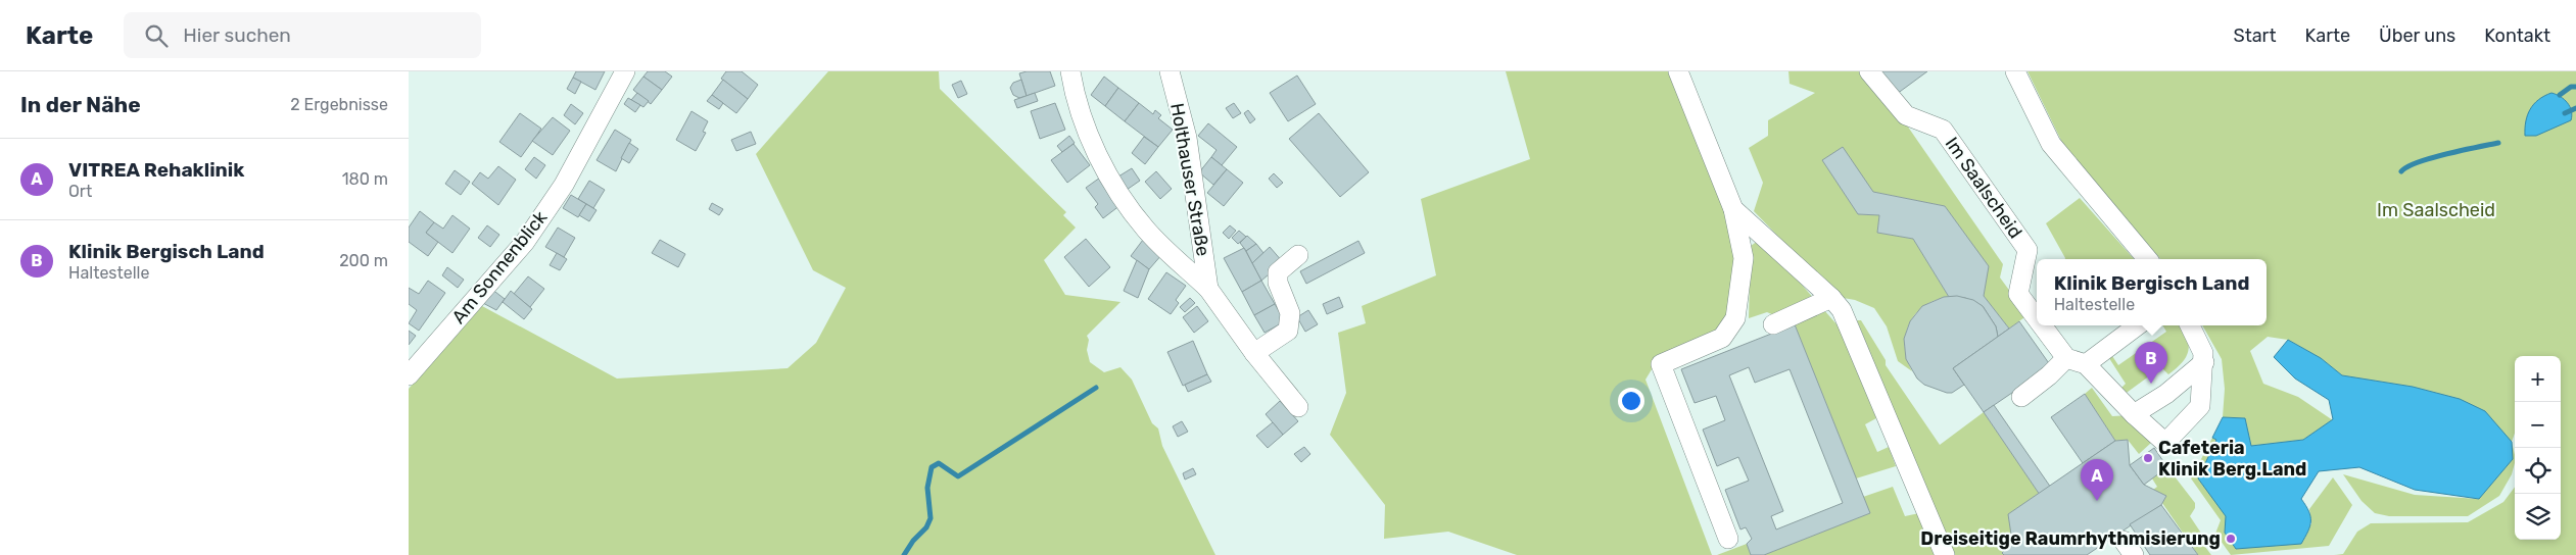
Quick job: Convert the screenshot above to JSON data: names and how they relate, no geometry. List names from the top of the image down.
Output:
{
  "streets": {
    "street": ["Holthauser Straße", "Im Saalscheid", "Am Sonnenblick"]
  },
  "parks": ["Im Saalscheid"],
  "places": ["Cafeteria Klinik Berg.Land", "Dreiseitige Raumrhythmisierung"],
  "page": {
    "header": "Karte",
    "search": "Hier suchen",
    "nav": [
      "Start",
      "Karte",
      "Über uns",
      "Kontakt"
    ],
    "heading": ["In der Nähe", "2 Ergebnisse"],
    "list": [
      {
        "mark": "A",
        "name": "VITREA Rehaklinik",
        "note": "Ort",
        "value": "180 m"
      },
      {
        "mark": "B",
        "name": "Klinik Bergisch Land",
        "note": "Haltestelle",
        "value": "200 m"
      }
    ],
    "popup": ["Klinik Bergisch Land", "Haltestelle"],
    "pins": ["B", "A"],
    "map_buttons": ["+", "−"]
  }
}
